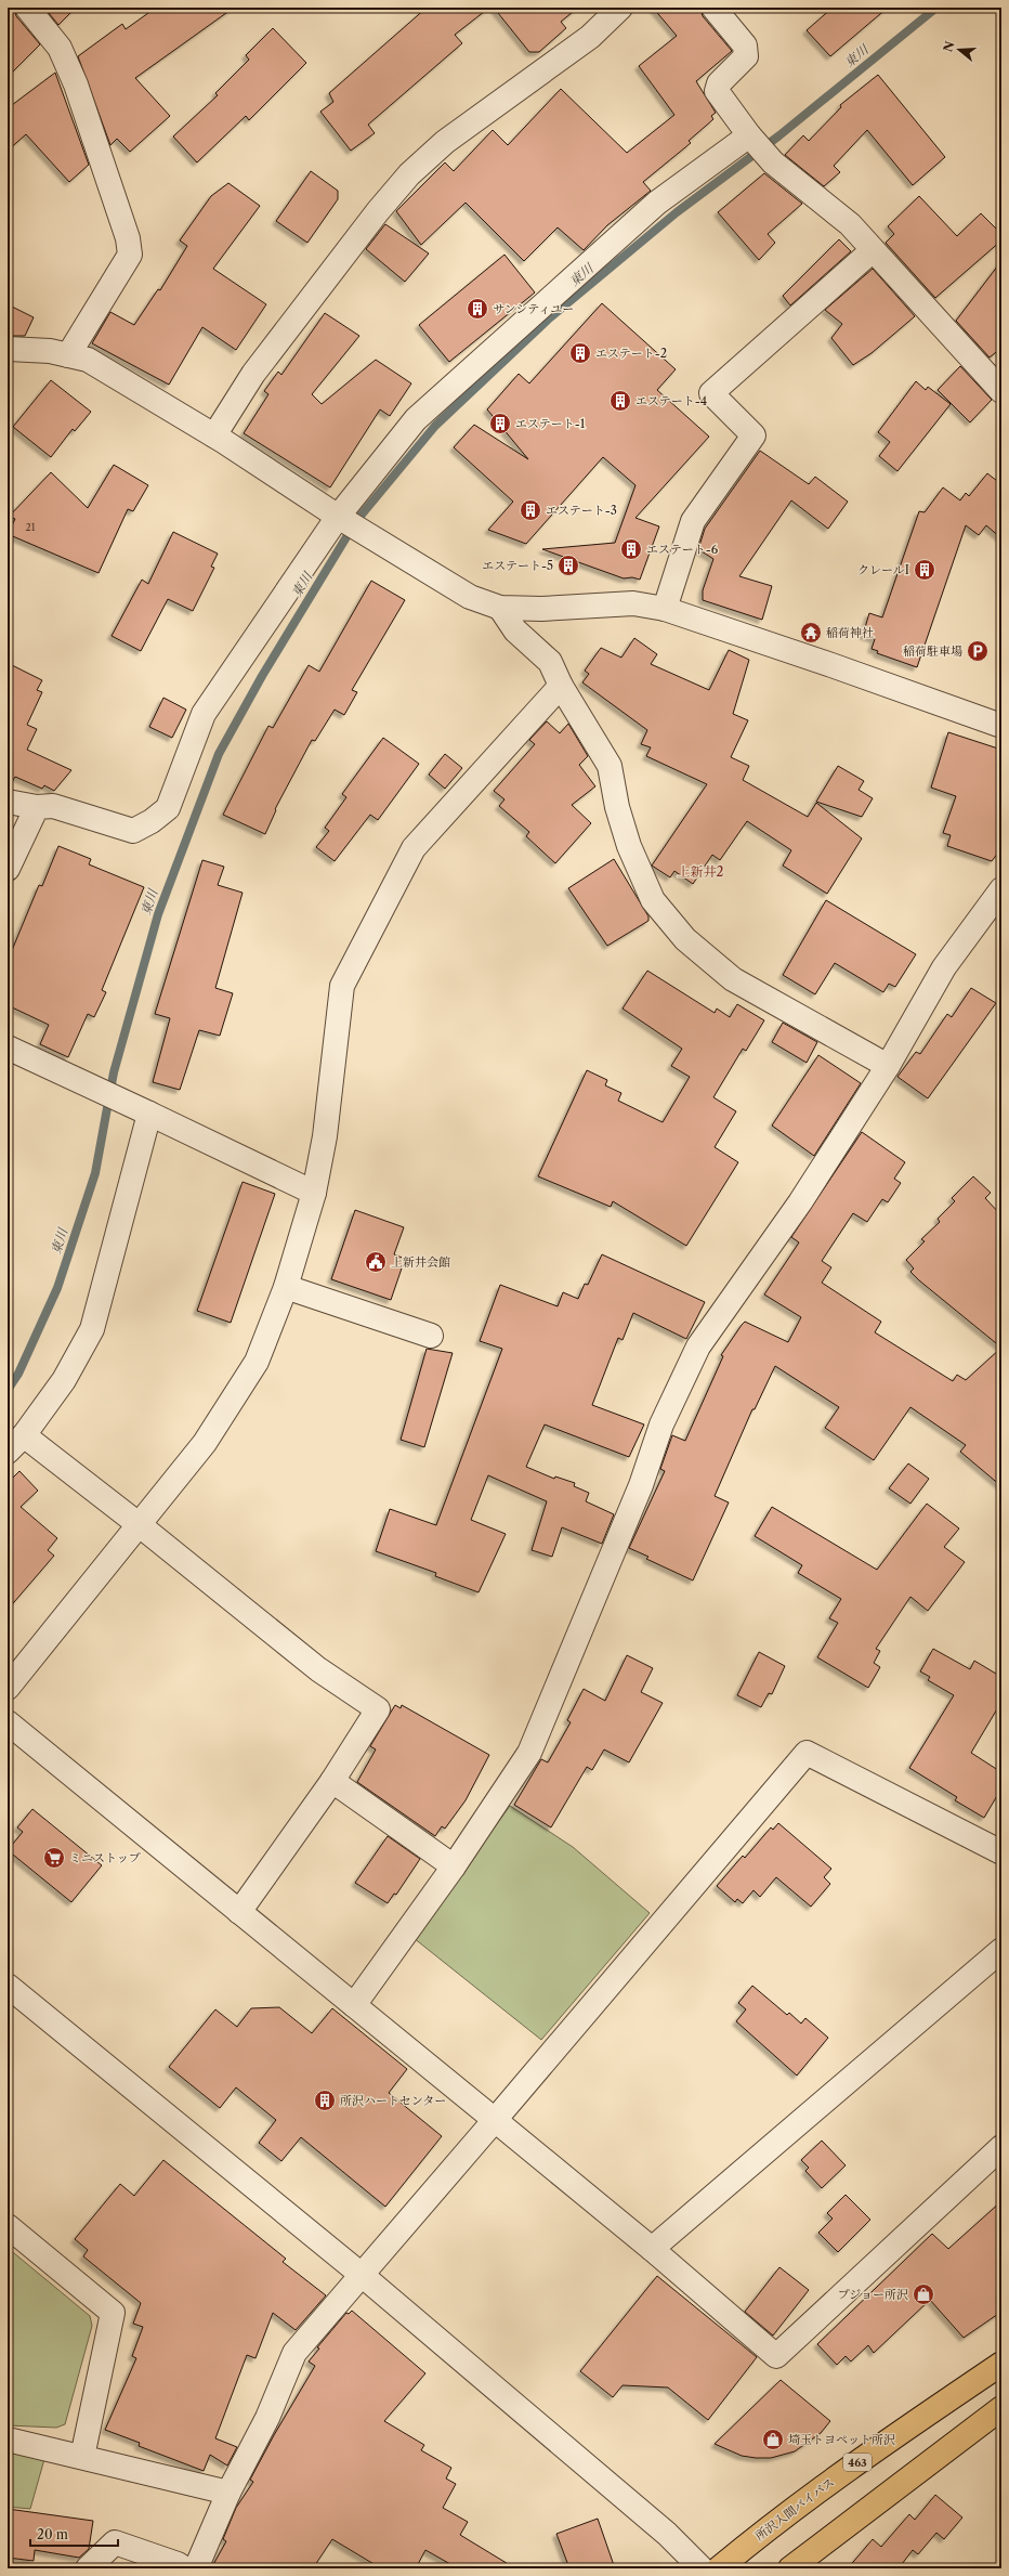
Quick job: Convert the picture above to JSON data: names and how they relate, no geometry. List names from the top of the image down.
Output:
{
  "streets": {
    "highway": ["463", "所沢入間バイパス"]
  },
  "districts": ["上新井2"],
  "water": ["東川"],
  "places": {
    "building": [
      "サンシティユー",
      "エステート-2",
      "エステート-4",
      "エステート-1",
      "エステート-3",
      "エステート-6",
      "エステート-5",
      "クレールI",
      "所沢ハートセンター"
    ],
    "temple": ["稲荷神社"],
    "parking": ["稲荷駐車場"],
    "public building": ["上新井会館"],
    "supermarket": ["ミニストップ"],
    "shop": ["プジョー所沢", "埼玉トヨペット所沢"]
  },
  "house_numbers": ["21"],
  "scale_bar": "20 m",
  "north": "left"
}
